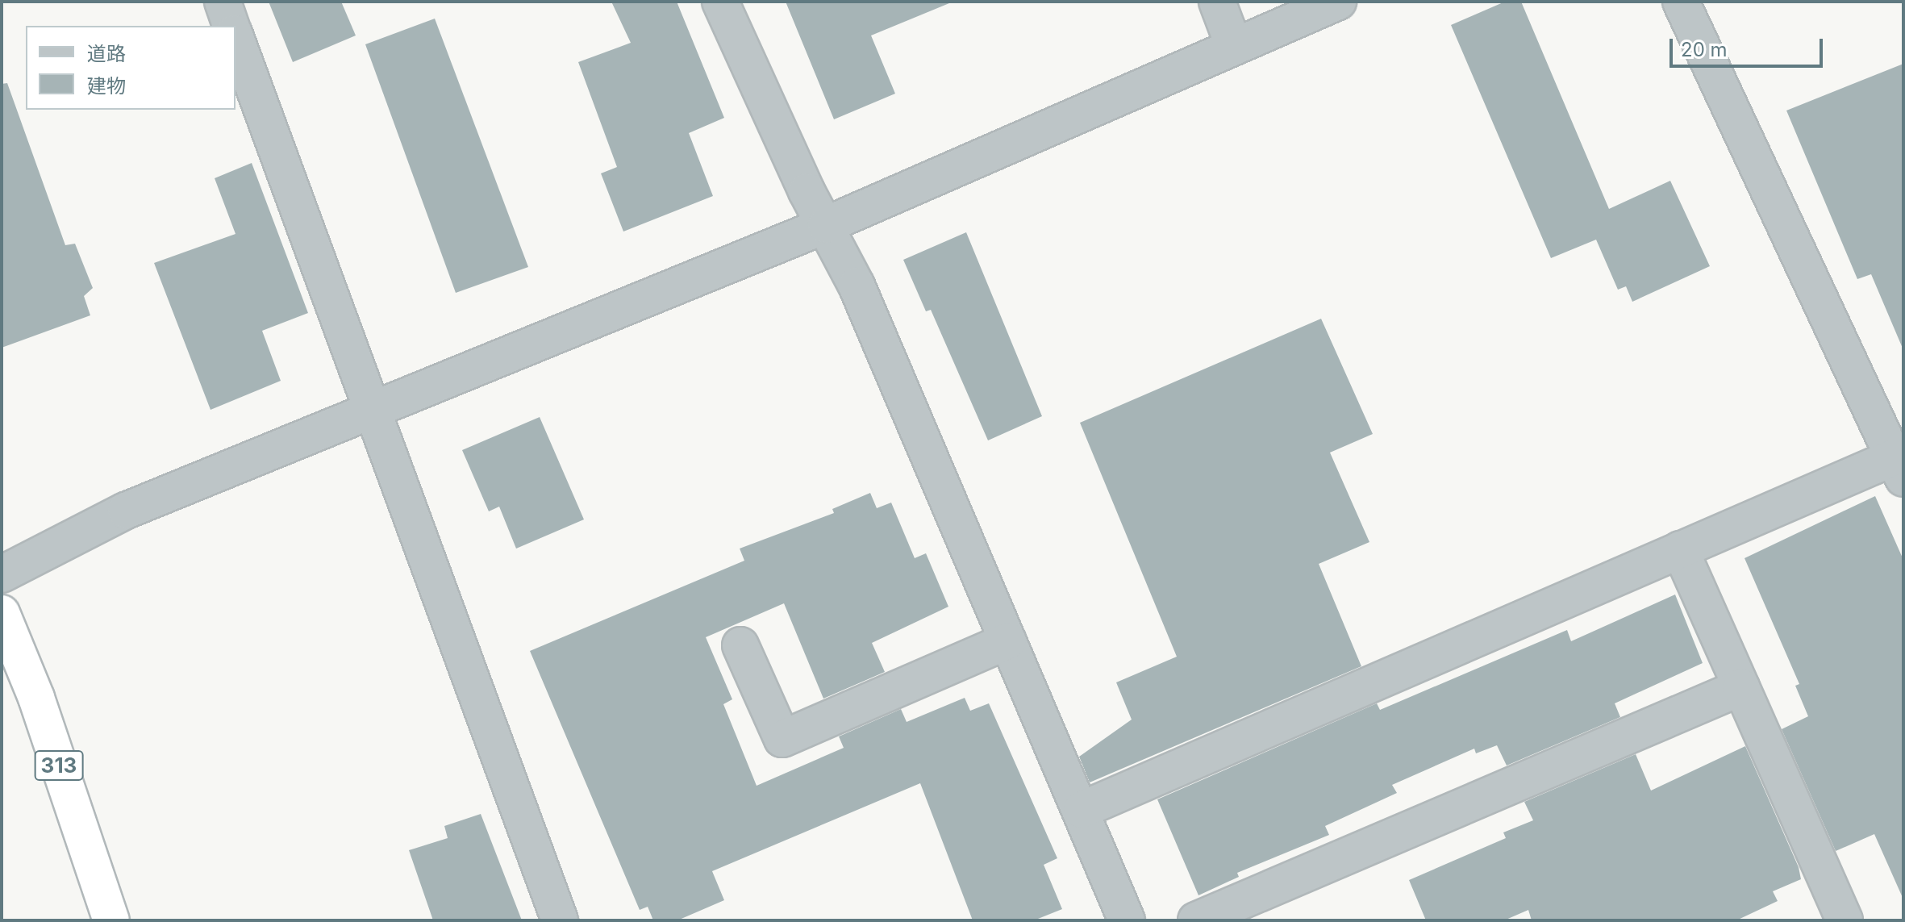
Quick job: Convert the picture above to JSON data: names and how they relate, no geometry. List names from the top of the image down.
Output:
{
  "streets": {
    "highway": ["313"]
  },
  "legend": ["道路", "建物"],
  "scale_bar": "20 m"
}
